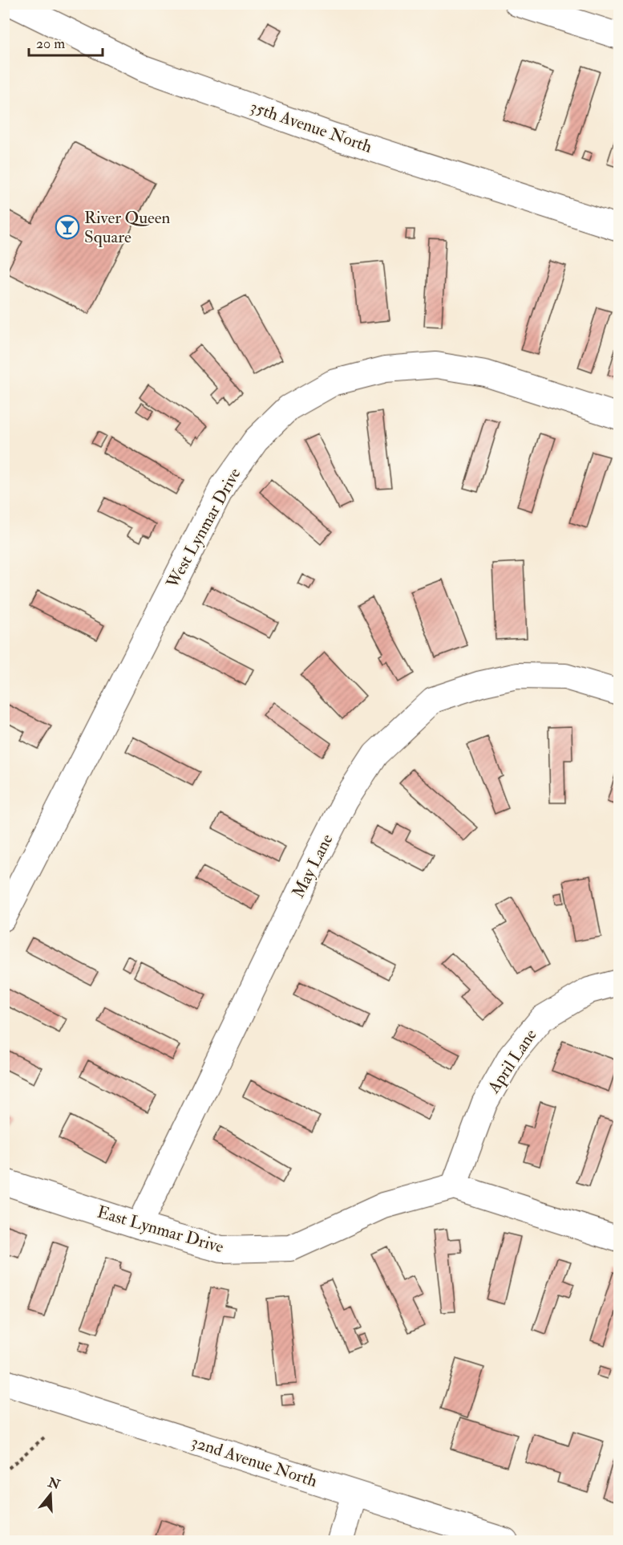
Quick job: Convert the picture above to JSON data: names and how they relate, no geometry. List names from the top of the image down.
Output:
{
  "streets": {
    "street": [
      "35th Avenue North",
      "West Lynmar Drive",
      "May Lane",
      "April Lane",
      "East Lynmar Drive",
      "32nd Avenue North"
    ]
  },
  "crossings": [
    ["May Lane", "East Lynmar Drive"],
    ["April Lane", "East Lynmar Drive"]
  ],
  "places": {
    "bar": ["River Queen Square"]
  },
  "scale_bar": "20 m",
  "north": "top"
}
